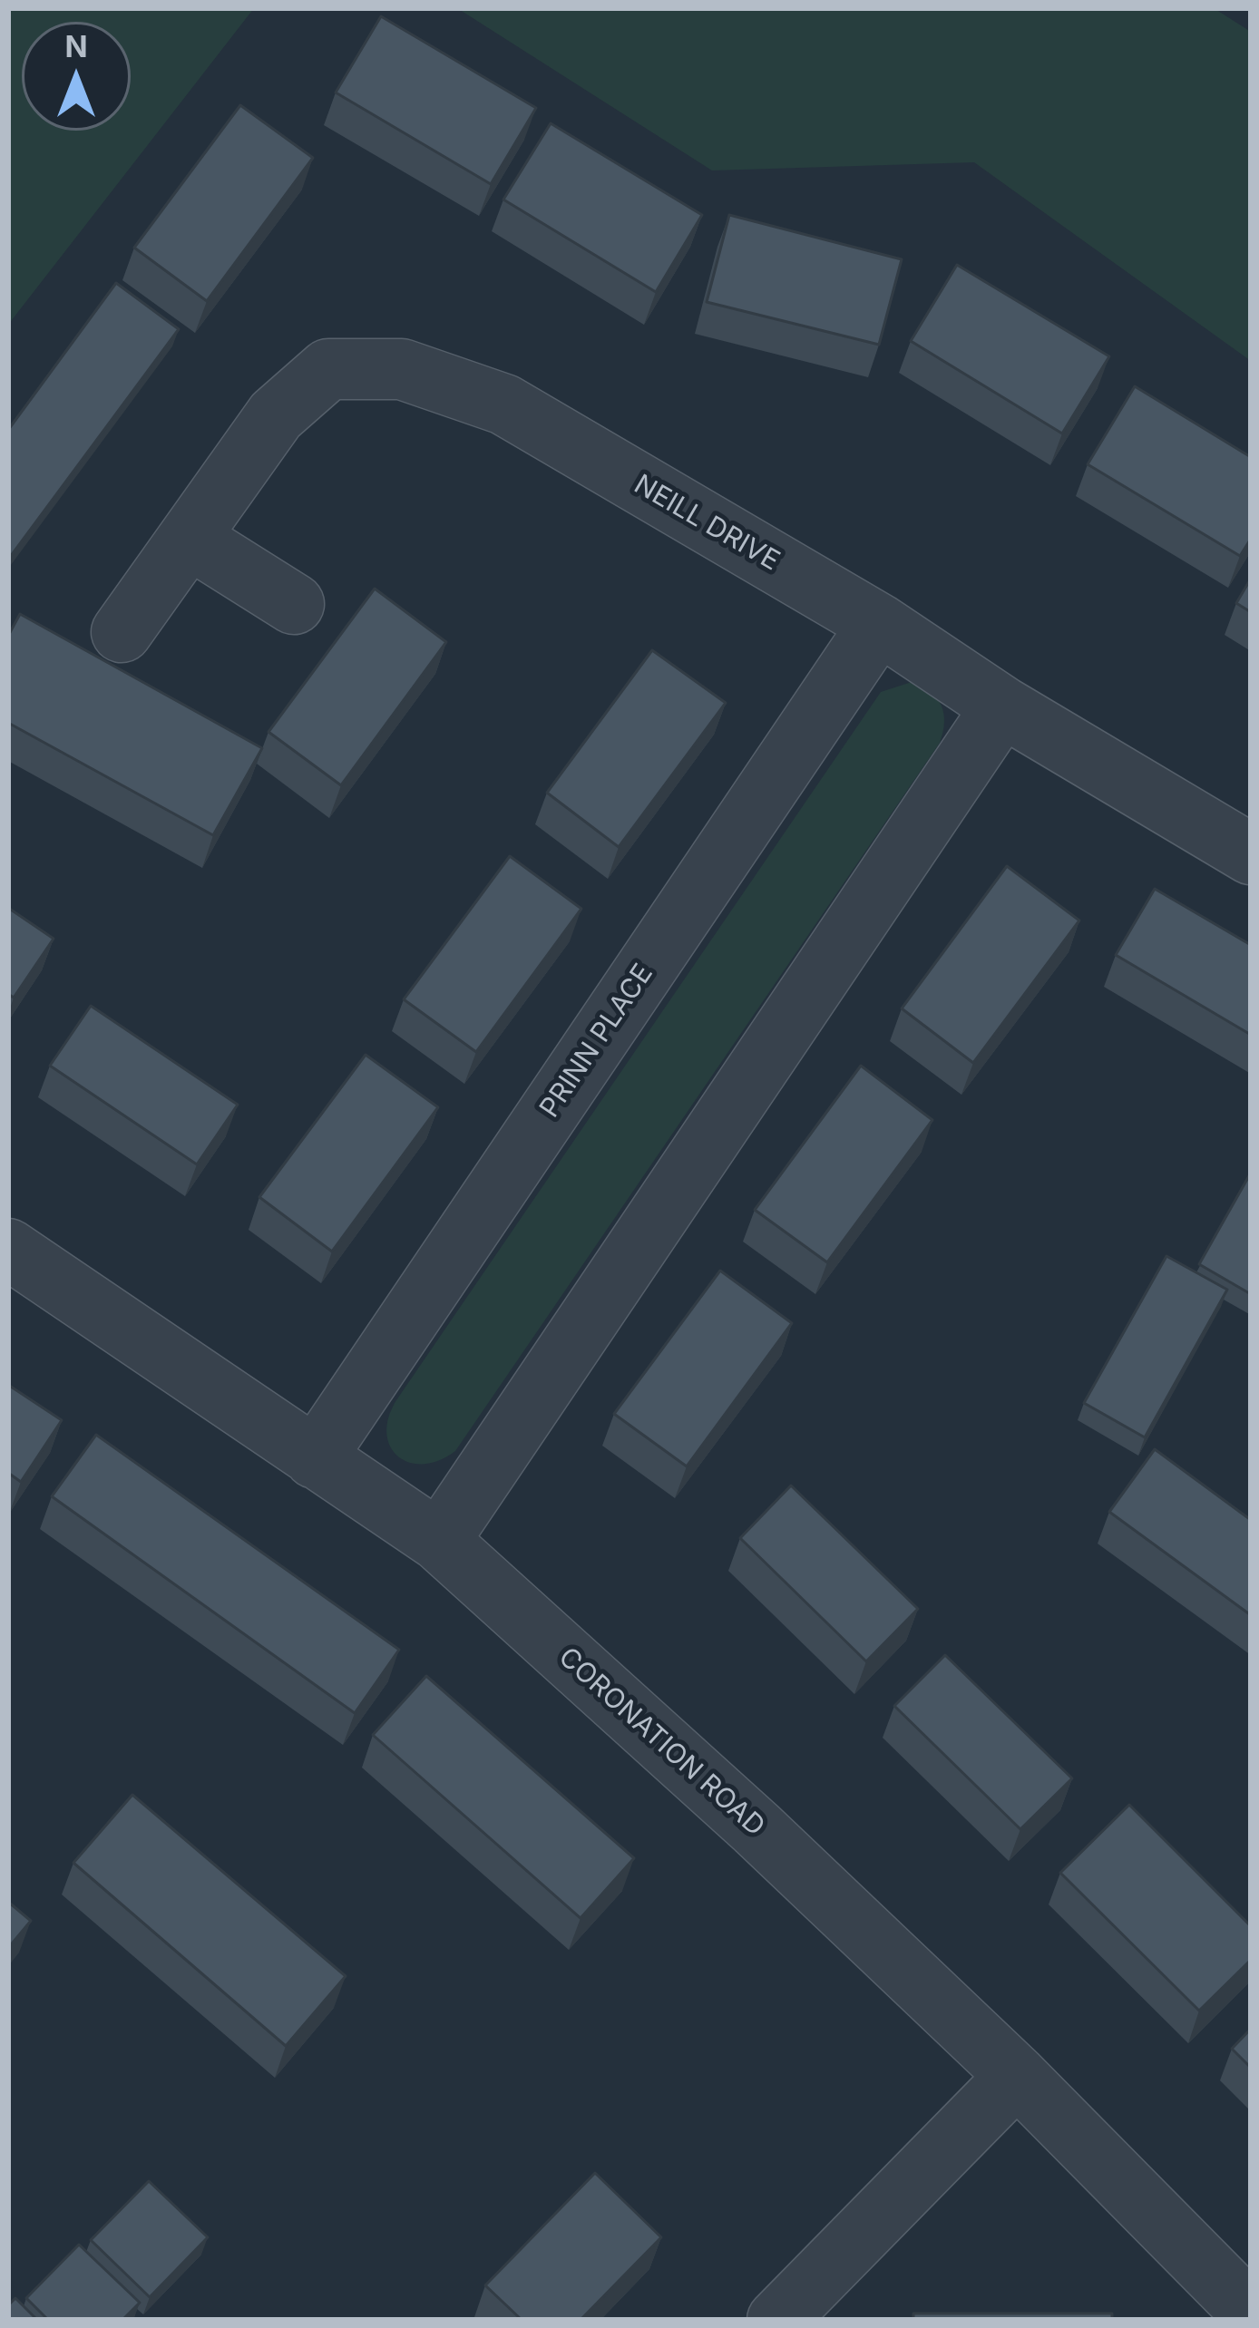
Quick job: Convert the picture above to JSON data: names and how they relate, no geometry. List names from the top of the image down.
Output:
{
  "streets": {
    "street": ["NEILL DRIVE", "PRINN PLACE", "CORONATION ROAD"]
  },
  "crossings": [
    ["NEILL DRIVE", "PRINN PLACE"],
    ["PRINN PLACE", "CORONATION ROAD"]
  ],
  "north": "top"
}
